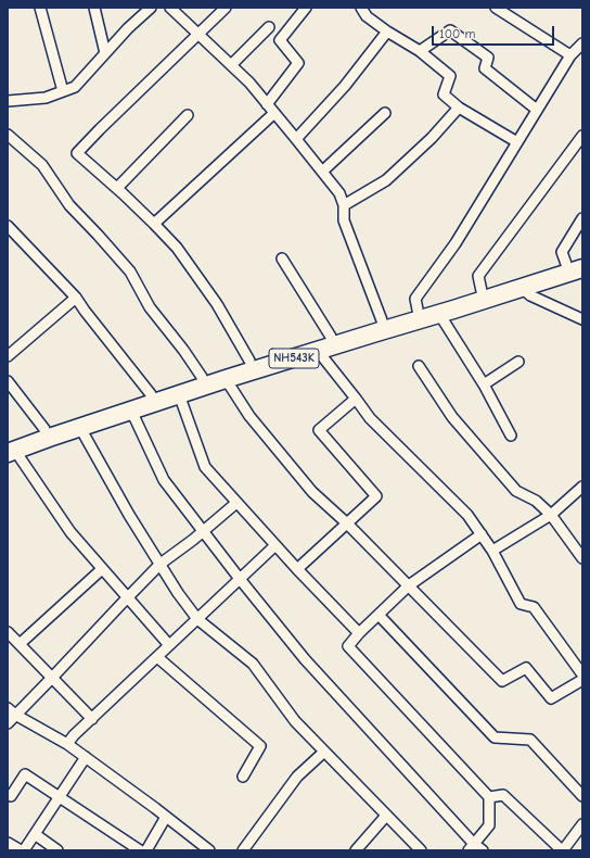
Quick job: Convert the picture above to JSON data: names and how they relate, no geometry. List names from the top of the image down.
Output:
{
  "streets": {
    "highway": ["NH543K"]
  },
  "scale_bar": "100 m"
}
